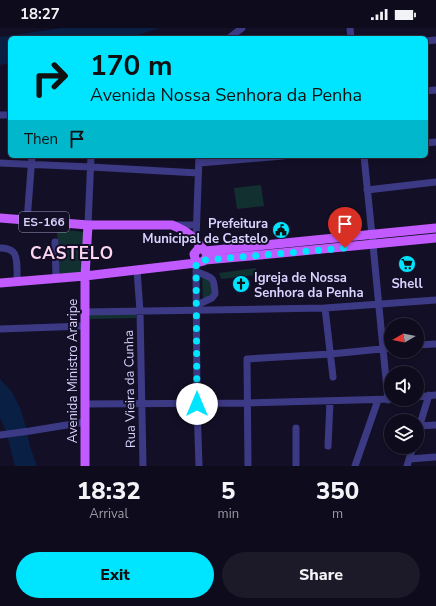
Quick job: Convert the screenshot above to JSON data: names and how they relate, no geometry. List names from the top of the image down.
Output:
{
  "streets": {
    "main road": ["ES-166", "Avenida Ministro Araripe"],
    "street": ["Rua Vieira da Cunha"]
  },
  "crossings": [
    ["ES-166", "Avenida Ministro Araripe"]
  ],
  "districts": ["CASTELO"],
  "places": {
    "public building": ["Prefeitura Municipal de Castelo"],
    "supermarket": ["Shell"],
    "church": ["Igreja de Nossa Senhora da Penha"]
  },
  "north": "left",
  "page": {
    "status": "18:27",
    "turn": ["170 m", "Avenida Nossa Senhora da Penha"],
    "then": "Then",
    "eta": [
      "18:32",
      "Arrival",
      "5",
      "min",
      "350",
      "m"
    ],
    "buttons": ["Exit", "Share"]
  }
}
